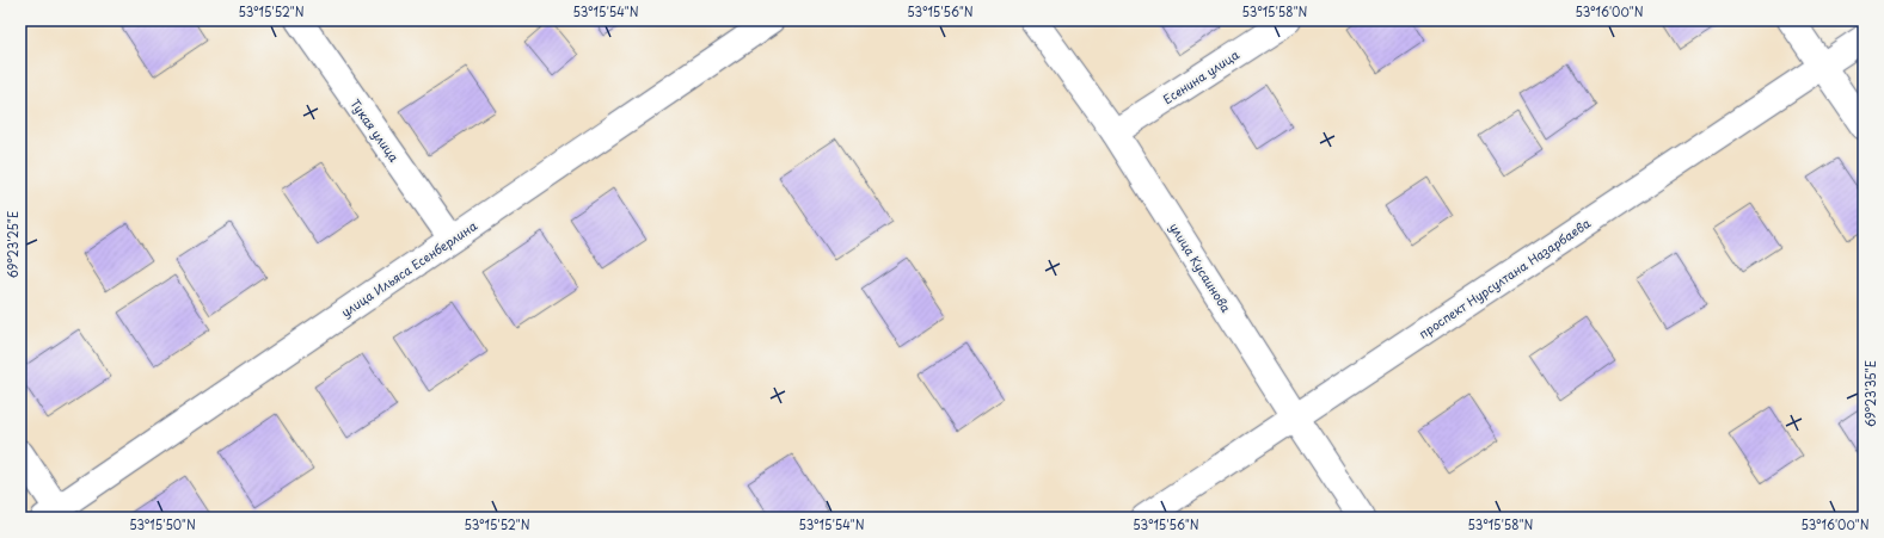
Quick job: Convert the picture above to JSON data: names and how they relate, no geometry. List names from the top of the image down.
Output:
{
  "streets": {
    "street": [
      "Есенина улица",
      "Тукая улица",
      "улица Кусаинова",
      "улица Ильяса Есенберлина",
      "проспект Нурсултана Назарбаева"
    ]
  },
  "crossings": [
    ["Есенина улица", "улица Кусаинова"],
    ["Тукая улица", "улица Ильяса Есенберлина"],
    ["улица Кусаинова", "проспект Нурсултана Назарбаева"]
  ],
  "coordinates": [
    "53°15'52\"N",
    "53°15'54\"N",
    "53°15'56\"N",
    "53°15'58\"N",
    "53°16'00\"N",
    "69°23'25\"E",
    "69°23'35\"E",
    "53°15'50\"N"
  ]
}
